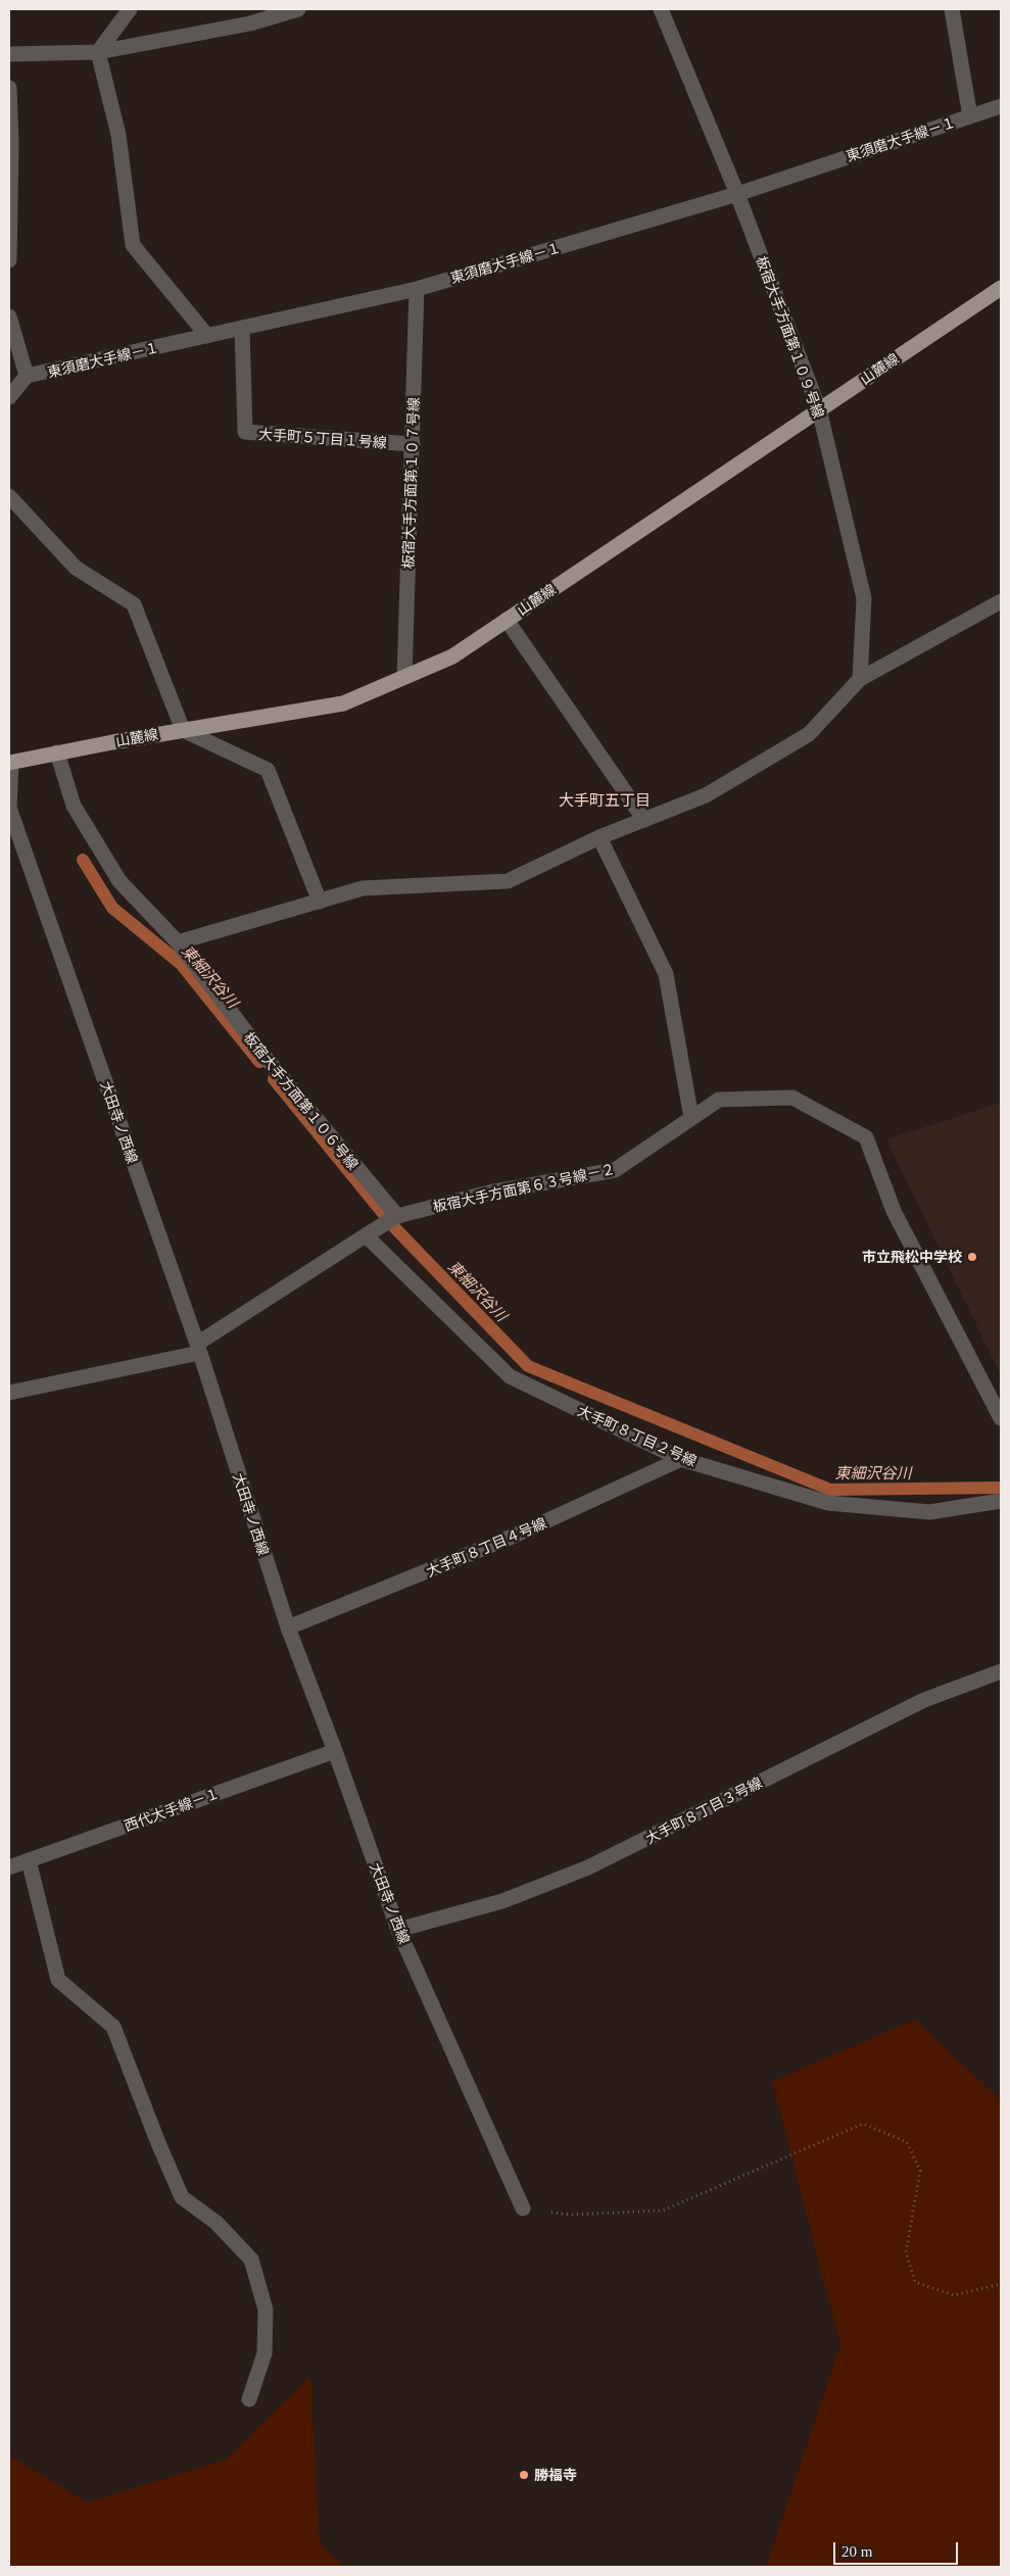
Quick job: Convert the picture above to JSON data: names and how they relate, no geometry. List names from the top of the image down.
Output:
{
  "streets": {
    "main road": ["山麓線"],
    "street": [
      "東須磨大手線－１",
      "板宿大手方面第１０９号線",
      "大手町５丁目１号線",
      "板宿大手方面第１０７号線",
      "板宿大手方面第１０６号線",
      "大田寺ノ西線",
      "板宿大手方面第６３号線－２",
      "大手町８丁目２号線",
      "大手町８丁目４号線",
      "西代大手線－１",
      "大手町８丁目３号線"
    ]
  },
  "crossings": [
    ["東須磨大手線－１", "板宿大手方面第１０９号線"],
    ["東須磨大手線－１", "大手町５丁目１号線"],
    ["東須磨大手線－１", "板宿大手方面第１０７号線"],
    ["板宿大手方面第１０９号線", "山麓線"],
    ["山麓線", "板宿大手方面第１０７号線"],
    ["山麓線", "板宿大手方面第１０６号線"],
    ["大手町５丁目１号線", "板宿大手方面第１０７号線"],
    ["板宿大手方面第１０６号線", "板宿大手方面第６３号線－２"],
    ["大田寺ノ西線", "大手町８丁目４号線"],
    ["大田寺ノ西線", "西代大手線－１"],
    ["大田寺ノ西線", "大手町８丁目３号線"],
    ["板宿大手方面第６３号線－２", "大手町８丁目２号線"],
    ["大手町８丁目２号線", "大手町８丁目４号線"]
  ],
  "districts": ["大手町五丁目"],
  "water": ["東細沢谷川"],
  "places": ["市立飛松中学校", "勝福寺"],
  "scale_bar": "20 m"
}
